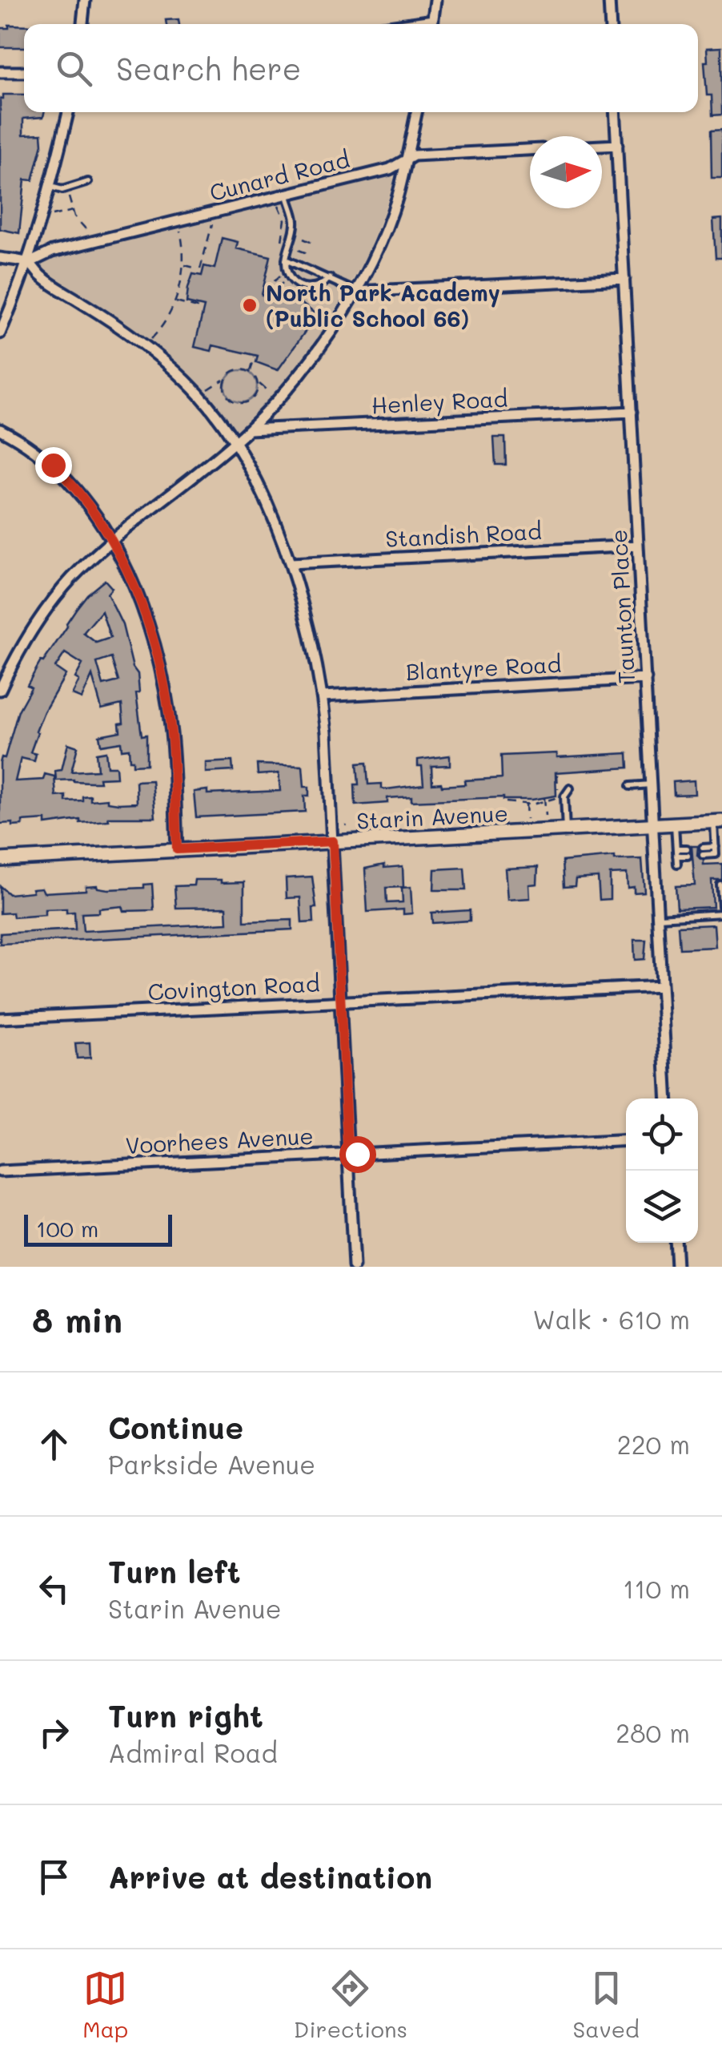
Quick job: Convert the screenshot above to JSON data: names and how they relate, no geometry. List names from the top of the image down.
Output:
{
  "streets": {
    "street": [
      "Cunard Road",
      "Henley Road",
      "Standish Road",
      "Taunton Place",
      "Blantyre Road",
      "Starin Avenue",
      "Covington Road",
      "Voorhees Avenue"
    ]
  },
  "crossings": [
    ["Henley Road", "Taunton Place"],
    ["Standish Road", "Taunton Place"],
    ["Taunton Place", "Blantyre Road"],
    ["Taunton Place", "Starin Avenue"],
    ["Taunton Place", "Covington Road"]
  ],
  "places": ["North Park Academy (Public School 66)"],
  "scale_bar": "100 m",
  "north": "right",
  "page": {
    "search": "Search here",
    "scale": "100 m",
    "heading": ["8 min", "Walk · 610 m"],
    "list": [
      ["Continue", "Parkside Avenue", "220 m"],
      ["Turn left", "Starin Avenue", "110 m"],
      ["Turn right", "Admiral Road", "280 m"],
      "Arrive at destination"
    ],
    "nav": ["Map", "Directions", "Saved"]
  }
}
